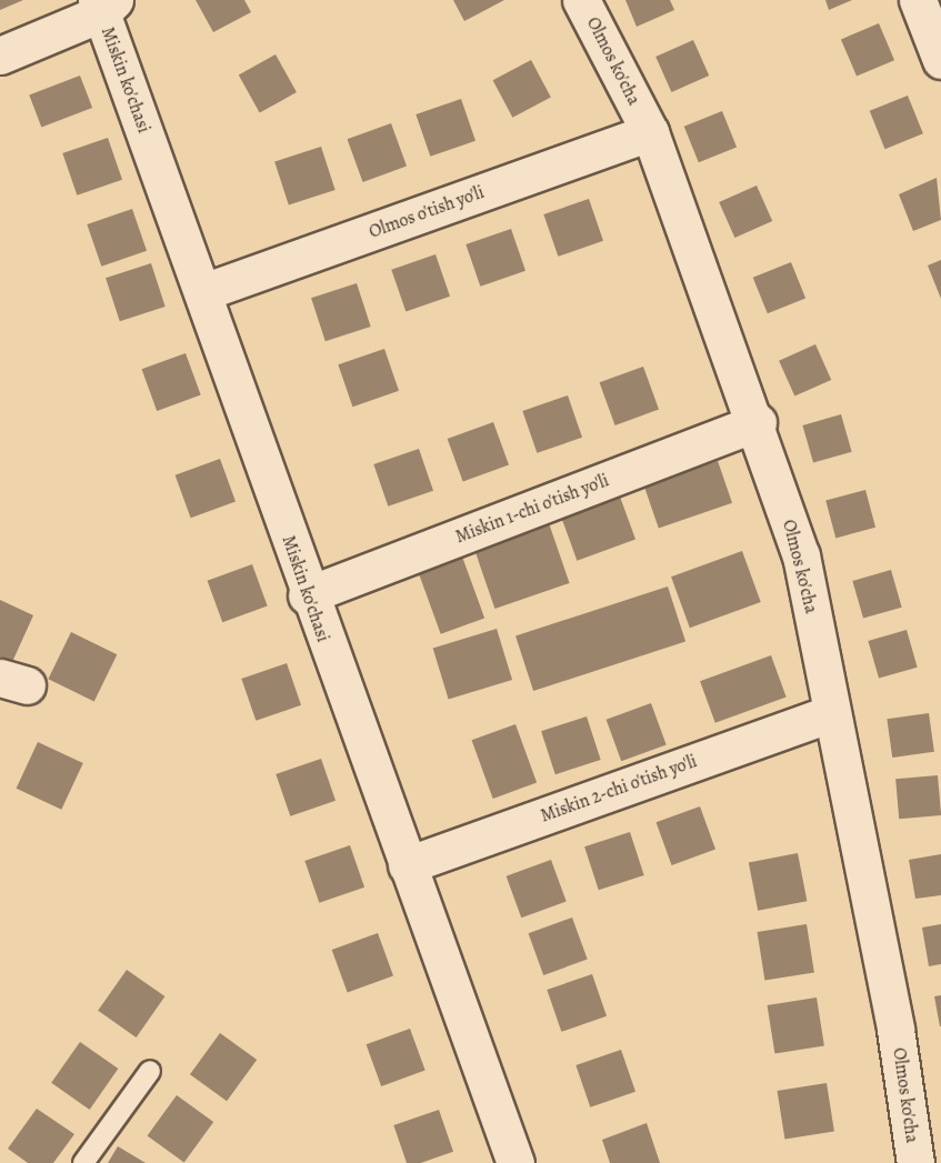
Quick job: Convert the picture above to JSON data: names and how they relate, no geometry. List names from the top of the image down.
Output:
{
  "streets": {
    "street": [
      "Olmos ko'cha",
      "Miskin ko'chasi",
      "Olmos o'tish yo'li",
      "Miskin 1-chi o'tish yo'li",
      "Miskin 2-chi o'tish yo'li"
    ]
  },
  "crossings": [
    ["Olmos ko'cha", "Olmos o'tish yo'li"],
    ["Olmos ko'cha", "Miskin 1-chi o'tish yo'li"],
    ["Olmos ko'cha", "Miskin 2-chi o'tish yo'li"],
    ["Miskin ko'chasi", "Olmos o'tish yo'li"],
    ["Miskin ko'chasi", "Miskin 1-chi o'tish yo'li"],
    ["Miskin ko'chasi", "Miskin 2-chi o'tish yo'li"]
  ]
}
